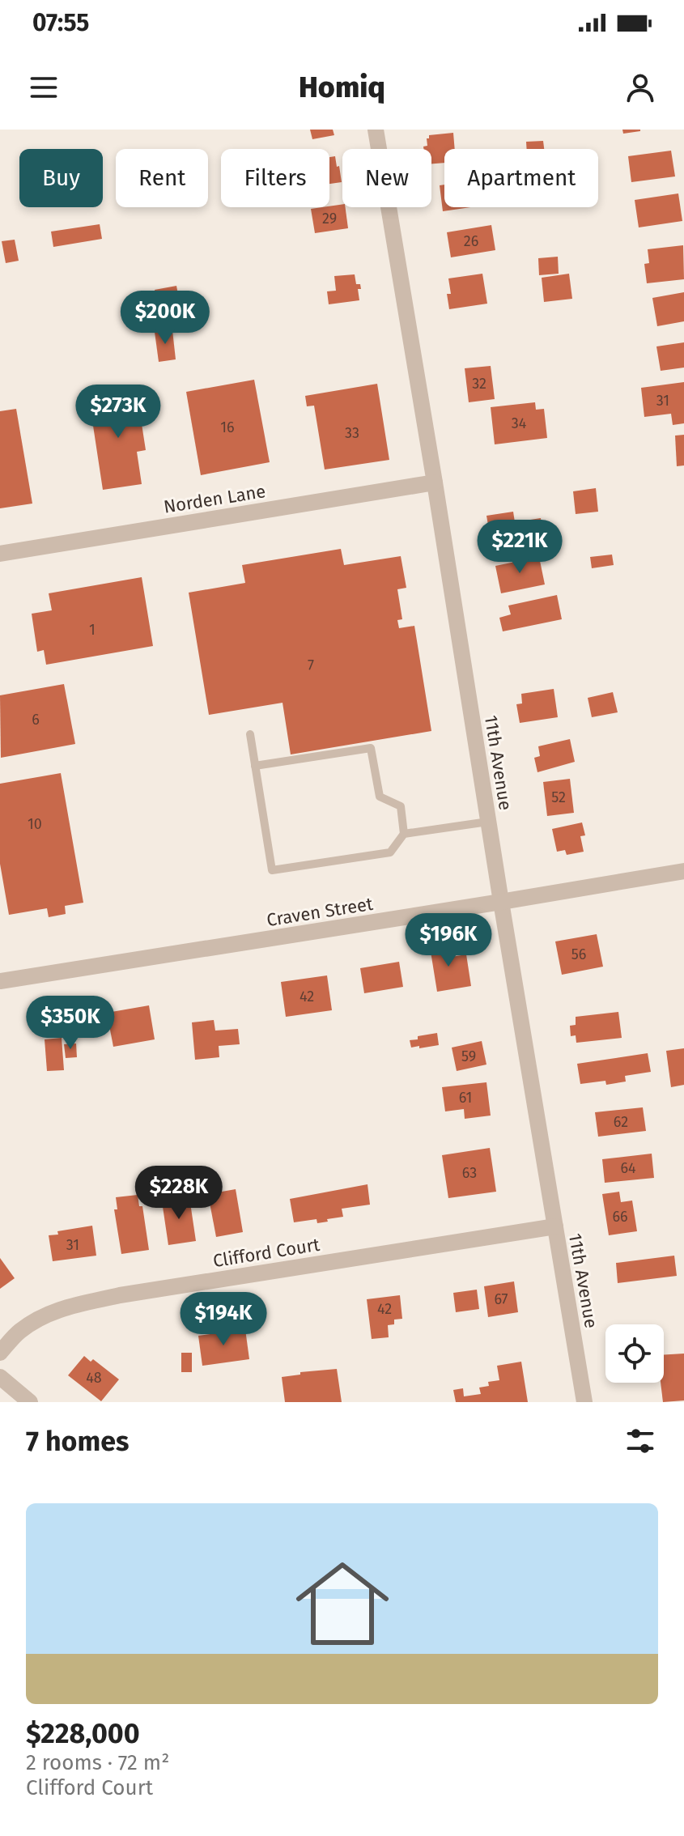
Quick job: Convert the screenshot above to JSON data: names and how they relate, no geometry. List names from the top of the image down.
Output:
{
  "streets": {
    "street": [
      "Norden Lane",
      "11th Avenue",
      "Craven Street",
      "Clifford Court"
    ]
  },
  "crossings": [
    ["Norden Lane", "11th Avenue"],
    ["11th Avenue", "Craven Street"],
    ["11th Avenue", "Clifford Court"]
  ],
  "house_numbers": [
    "29",
    "26",
    "32",
    "31",
    "34",
    "16",
    "33",
    "1",
    "7",
    "6",
    "52",
    "10",
    "56",
    "42",
    "59",
    "61",
    "62",
    "64",
    "63",
    "66",
    "31",
    "67",
    "42",
    "48"
  ],
  "page": {
    "status": "07:55",
    "header": "Homiq",
    "chip": [
      "Buy",
      "Rent",
      "Filters",
      "New",
      "Apartment"
    ],
    "price": [
      "$200K",
      "$273K",
      "$221K",
      "$196K",
      "$350K",
      "$228K",
      "$194K"
    ],
    "heading": "7 homes",
    "list": [
      {
        "name": "$228,000",
        "note": "2 rooms · 72 m² · Clifford Court"
      }
    ]
  }
}
